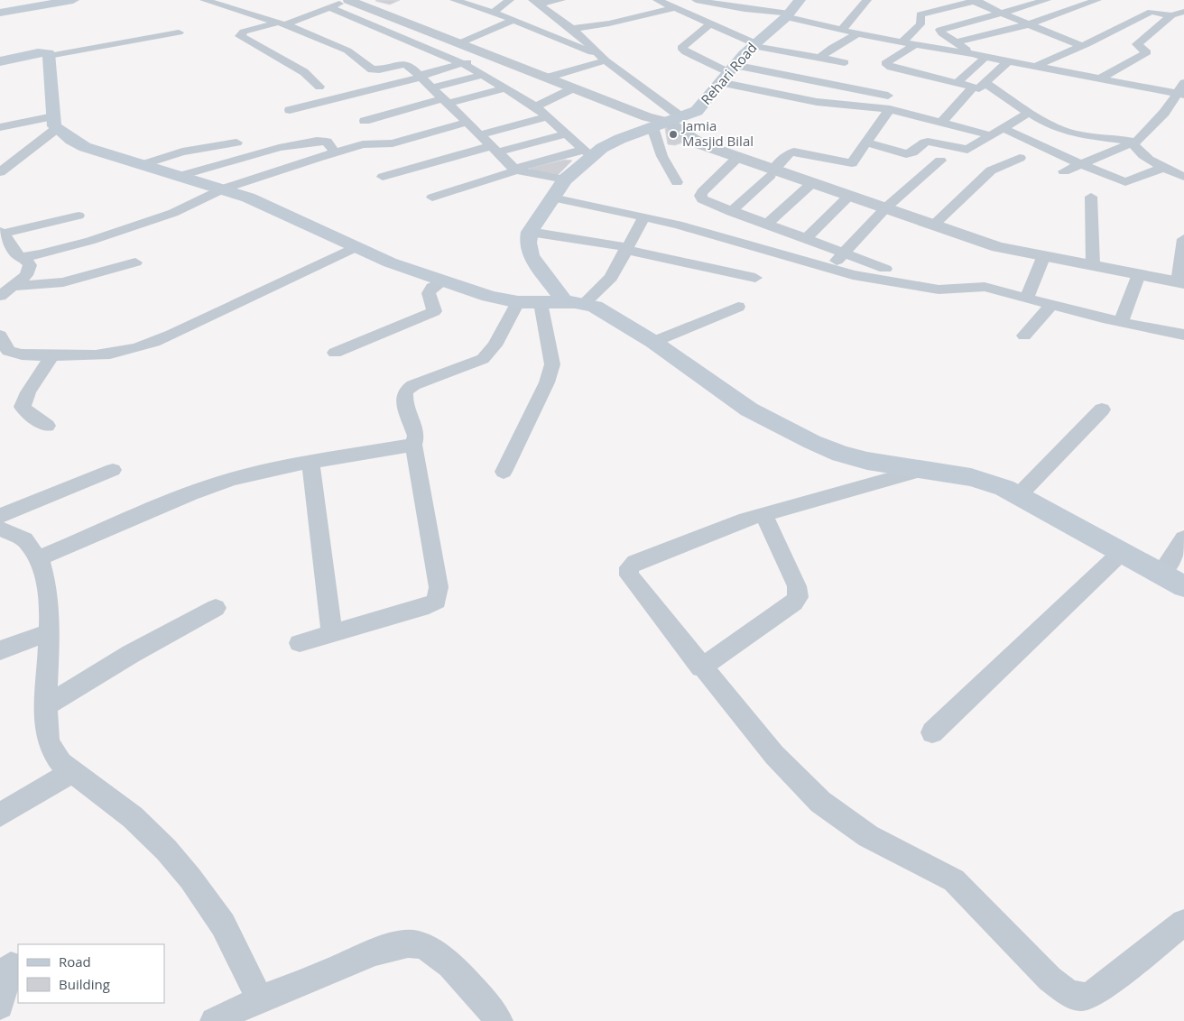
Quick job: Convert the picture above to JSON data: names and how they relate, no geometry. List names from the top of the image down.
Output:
{
  "streets": {
    "main road": ["Rehari Road"]
  },
  "places": ["Jamia Masjid Bilal"],
  "legend": ["Road", "Building"]
}
